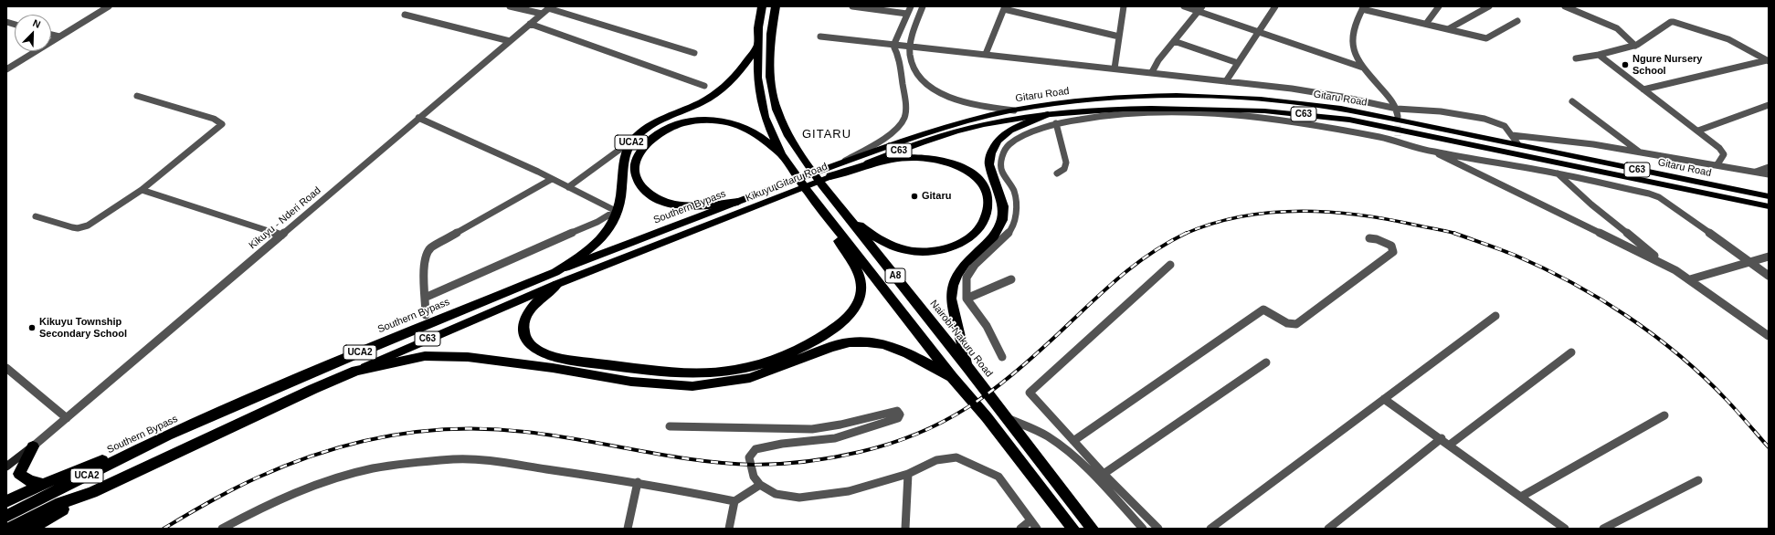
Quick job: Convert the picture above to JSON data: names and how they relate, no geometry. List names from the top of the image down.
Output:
{
  "streets": {
    "highway": [
      "C63",
      "UCA2",
      "Southern Bypass",
      "A8",
      "Nairobi-Nakuru Road"
    ],
    "main road": ["Gitaru Road", "Kikuyu Gitaru Road"],
    "street": ["Kikuyu - Nderi Road"]
  },
  "crossings": [
    ["Gitaru Road", "C63"],
    ["Gitaru Road", "Kikuyu Gitaru Road"],
    ["Gitaru Road", "Southern Bypass"],
    ["C63", "Kikuyu Gitaru Road"],
    ["C63", "Nairobi-Nakuru Road"],
    ["UCA2", "Kikuyu Gitaru Road"],
    ["UCA2", "Southern Bypass"],
    ["UCA2", "A8"]
  ],
  "districts": ["GITARU"],
  "places": ["Ngure Nursery School", "Gitaru", "Kikuyu Township Secondary School"],
  "north": "top right"
}
